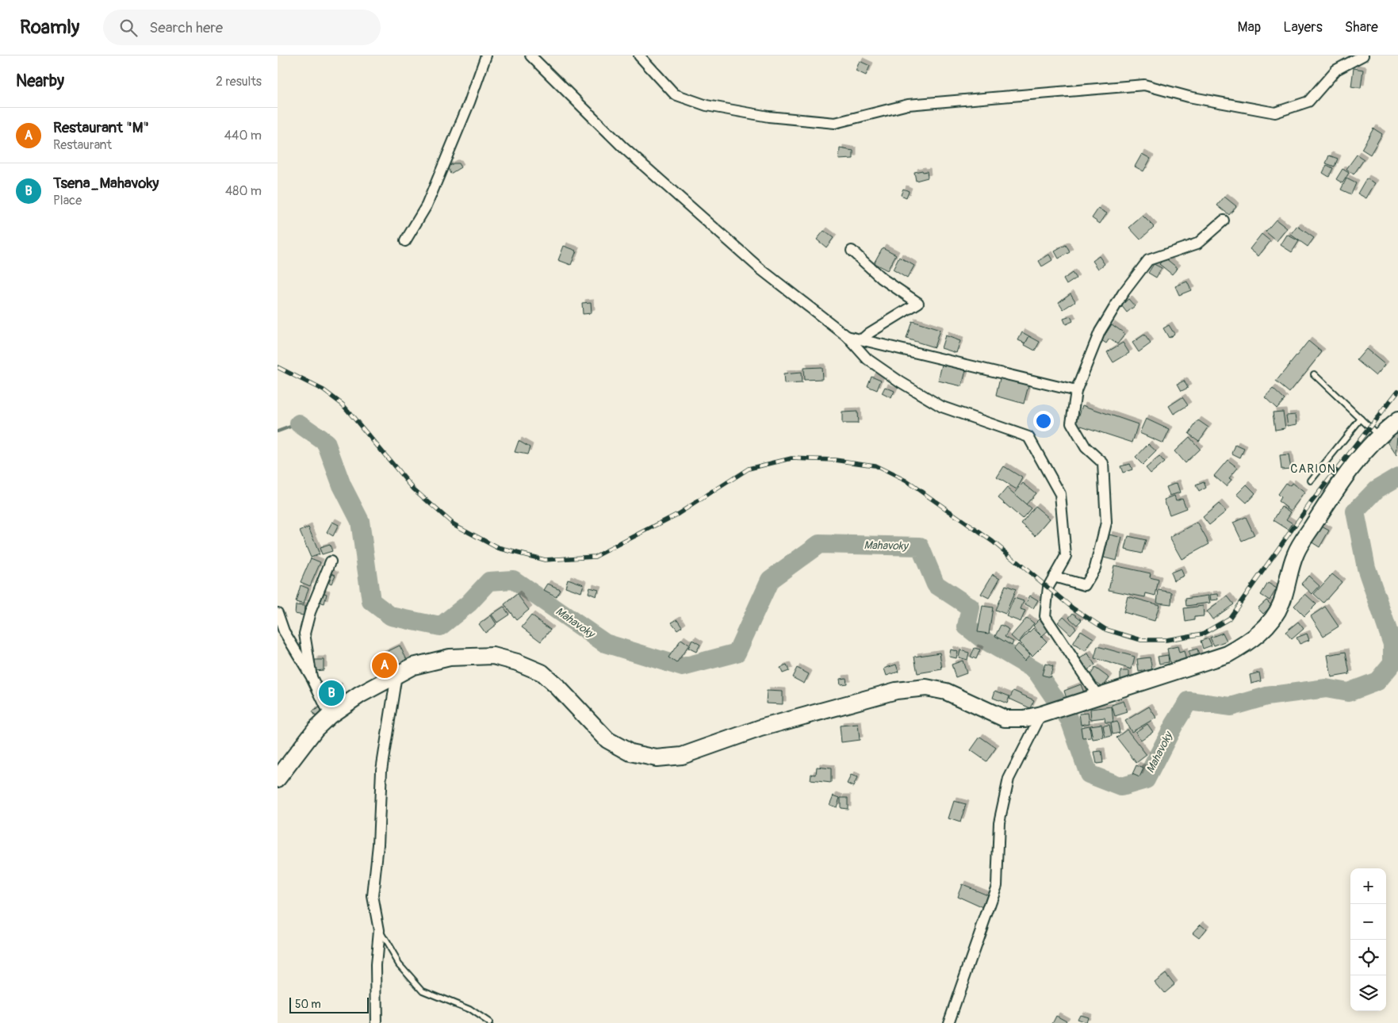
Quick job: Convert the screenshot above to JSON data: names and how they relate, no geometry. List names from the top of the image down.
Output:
{
  "districts": ["CARION"],
  "water": ["Mahavoky"],
  "scale_bar": "50 m",
  "page": {
    "header": "Roamly",
    "search": "Search here",
    "nav": ["Map", "Layers", "Share"],
    "heading": ["Nearby", "2 results"],
    "list": [
      {
        "mark": "A",
        "name": "Restaurant \"M\"",
        "note": "Restaurant",
        "value": "440 m"
      },
      {
        "mark": "B",
        "name": "Tsena_Mahavoky",
        "note": "Place",
        "value": "480 m"
      }
    ],
    "pins": ["A", "B"],
    "map_buttons": ["+", "−"],
    "scale": "50 m"
  }
}
